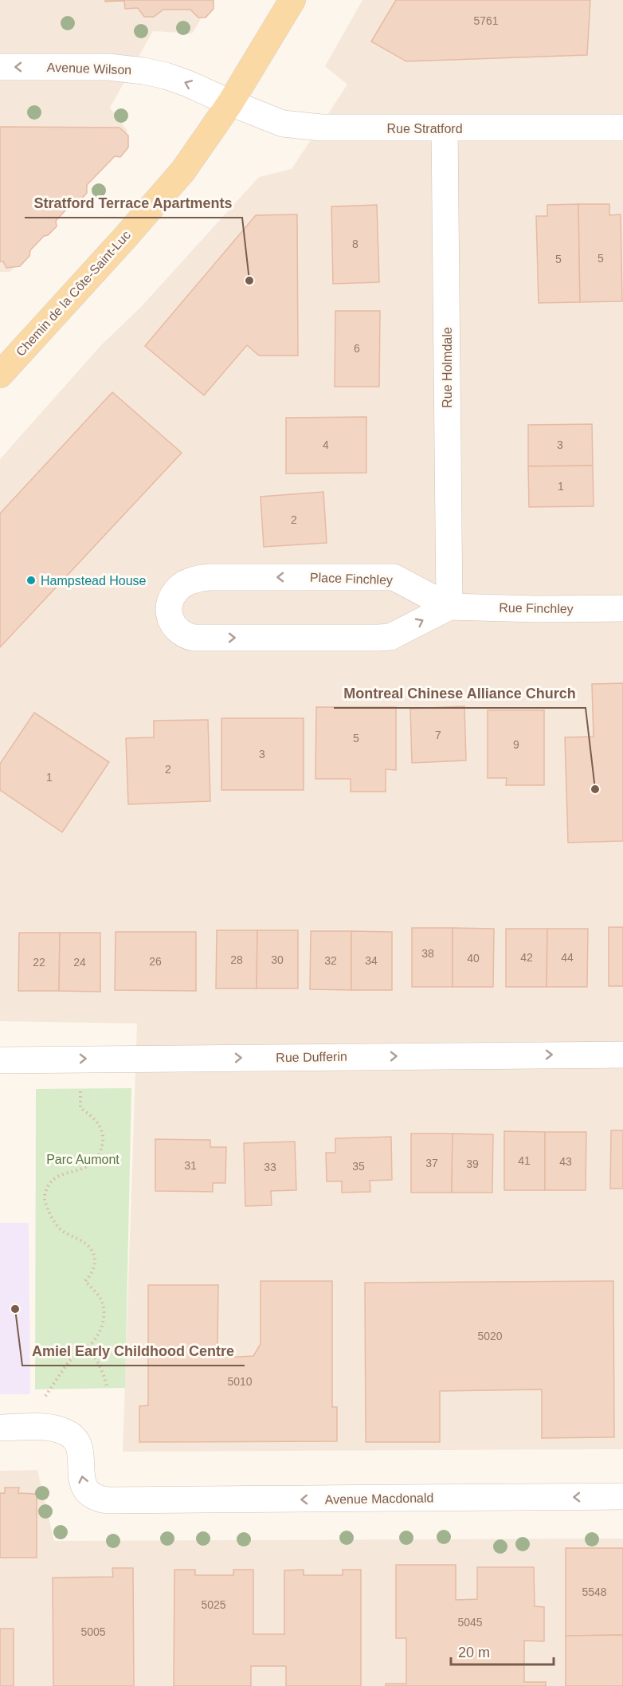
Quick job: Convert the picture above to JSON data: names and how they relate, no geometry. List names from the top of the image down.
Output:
{
  "streets": {
    "main road": ["Chemin de la Côte-Saint-Luc"],
    "street": [
      "Avenue Wilson",
      "Rue Stratford",
      "Rue Holmdale",
      "Place Finchley",
      "Rue Finchley",
      "Rue Dufferin",
      "Avenue Macdonald"
    ]
  },
  "crossings": [
    ["Avenue Wilson", "Rue Stratford"],
    ["Avenue Wilson", "Chemin de la Côte-Saint-Luc"],
    ["Rue Stratford", "Chemin de la Côte-Saint-Luc"],
    ["Rue Stratford", "Rue Holmdale"],
    ["Rue Holmdale", "Place Finchley"],
    ["Rue Holmdale", "Rue Finchley"],
    ["Place Finchley", "Rue Finchley"]
  ],
  "one_way": ["Avenue Wilson", "Rue Dufferin", "Avenue Macdonald"],
  "parks": ["Parc Aumont"],
  "places": [
    "Stratford Terrace Apartments",
    "Hampstead House",
    "Montreal Chinese Alliance Church",
    "Amiel Early Childhood Centre"
  ],
  "house_numbers": [
    "5761",
    "8",
    "5",
    "5",
    "6",
    "4",
    "3",
    "1",
    "2",
    "7",
    "5",
    "9",
    "3",
    "2",
    "1",
    "38",
    "42",
    "44",
    "40",
    "28",
    "30",
    "32",
    "34",
    "26",
    "22",
    "24",
    "41",
    "43",
    "37",
    "39",
    "31",
    "35",
    "33",
    "5020",
    "5010",
    "5548",
    "5025",
    "5045",
    "5005"
  ],
  "scale_bar": "20 m"
}
